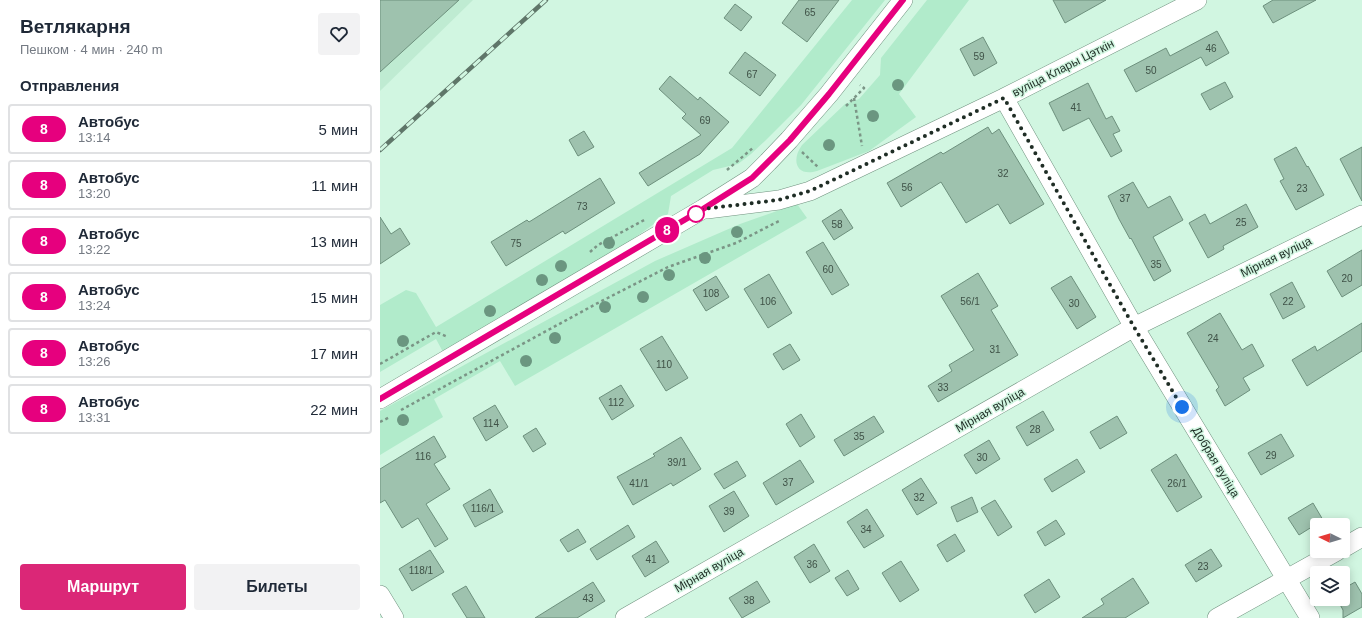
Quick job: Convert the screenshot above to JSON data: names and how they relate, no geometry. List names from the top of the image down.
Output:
{
  "streets": {
    "street": ["вуліца Клары Цэткін", "Мірная вуліца", "Добрая вуліца"]
  },
  "crossings": [
    ["вуліца Клары Цэткін", "Добрая вуліца"],
    ["Мірная вуліца", "Добрая вуліца"]
  ],
  "lines": ["bus line 8"],
  "house_numbers": [
    "65",
    "46",
    "59",
    "50",
    "67",
    "41",
    "69",
    "32",
    "56",
    "23",
    "37",
    "73",
    "25",
    "58",
    "75",
    "35",
    "60",
    "20",
    "108",
    "106",
    "56/1",
    "22",
    "30",
    "24",
    "31",
    "110",
    "33",
    "112",
    "114",
    "28",
    "35",
    "29",
    "116",
    "30",
    "39/1",
    "37",
    "41/1",
    "26/1",
    "32",
    "116/1",
    "39",
    "34",
    "41",
    "36",
    "23",
    "118/1",
    "43",
    "38"
  ],
  "north": "left",
  "page": {
    "heading": [
      ["Ветлякарня", "Пешком · 4 мин · 240 m"],
      "Отправления"
    ],
    "on_map": "8",
    "list": [
      {
        "mark": "8",
        "name": "Автобус",
        "note": "13:14",
        "value": "5 мин"
      },
      {
        "mark": "8",
        "name": "Автобус",
        "note": "13:20",
        "value": "11 мин"
      },
      {
        "mark": "8",
        "name": "Автобус",
        "note": "13:22",
        "value": "13 мин"
      },
      {
        "mark": "8",
        "name": "Автобус",
        "note": "13:24",
        "value": "15 мин"
      },
      {
        "mark": "8",
        "name": "Автобус",
        "note": "13:26",
        "value": "17 мин"
      },
      {
        "mark": "8",
        "name": "Автобус",
        "note": "13:31",
        "value": "22 мин"
      }
    ],
    "buttons": ["Маршрут", "Билеты"]
  }
}
